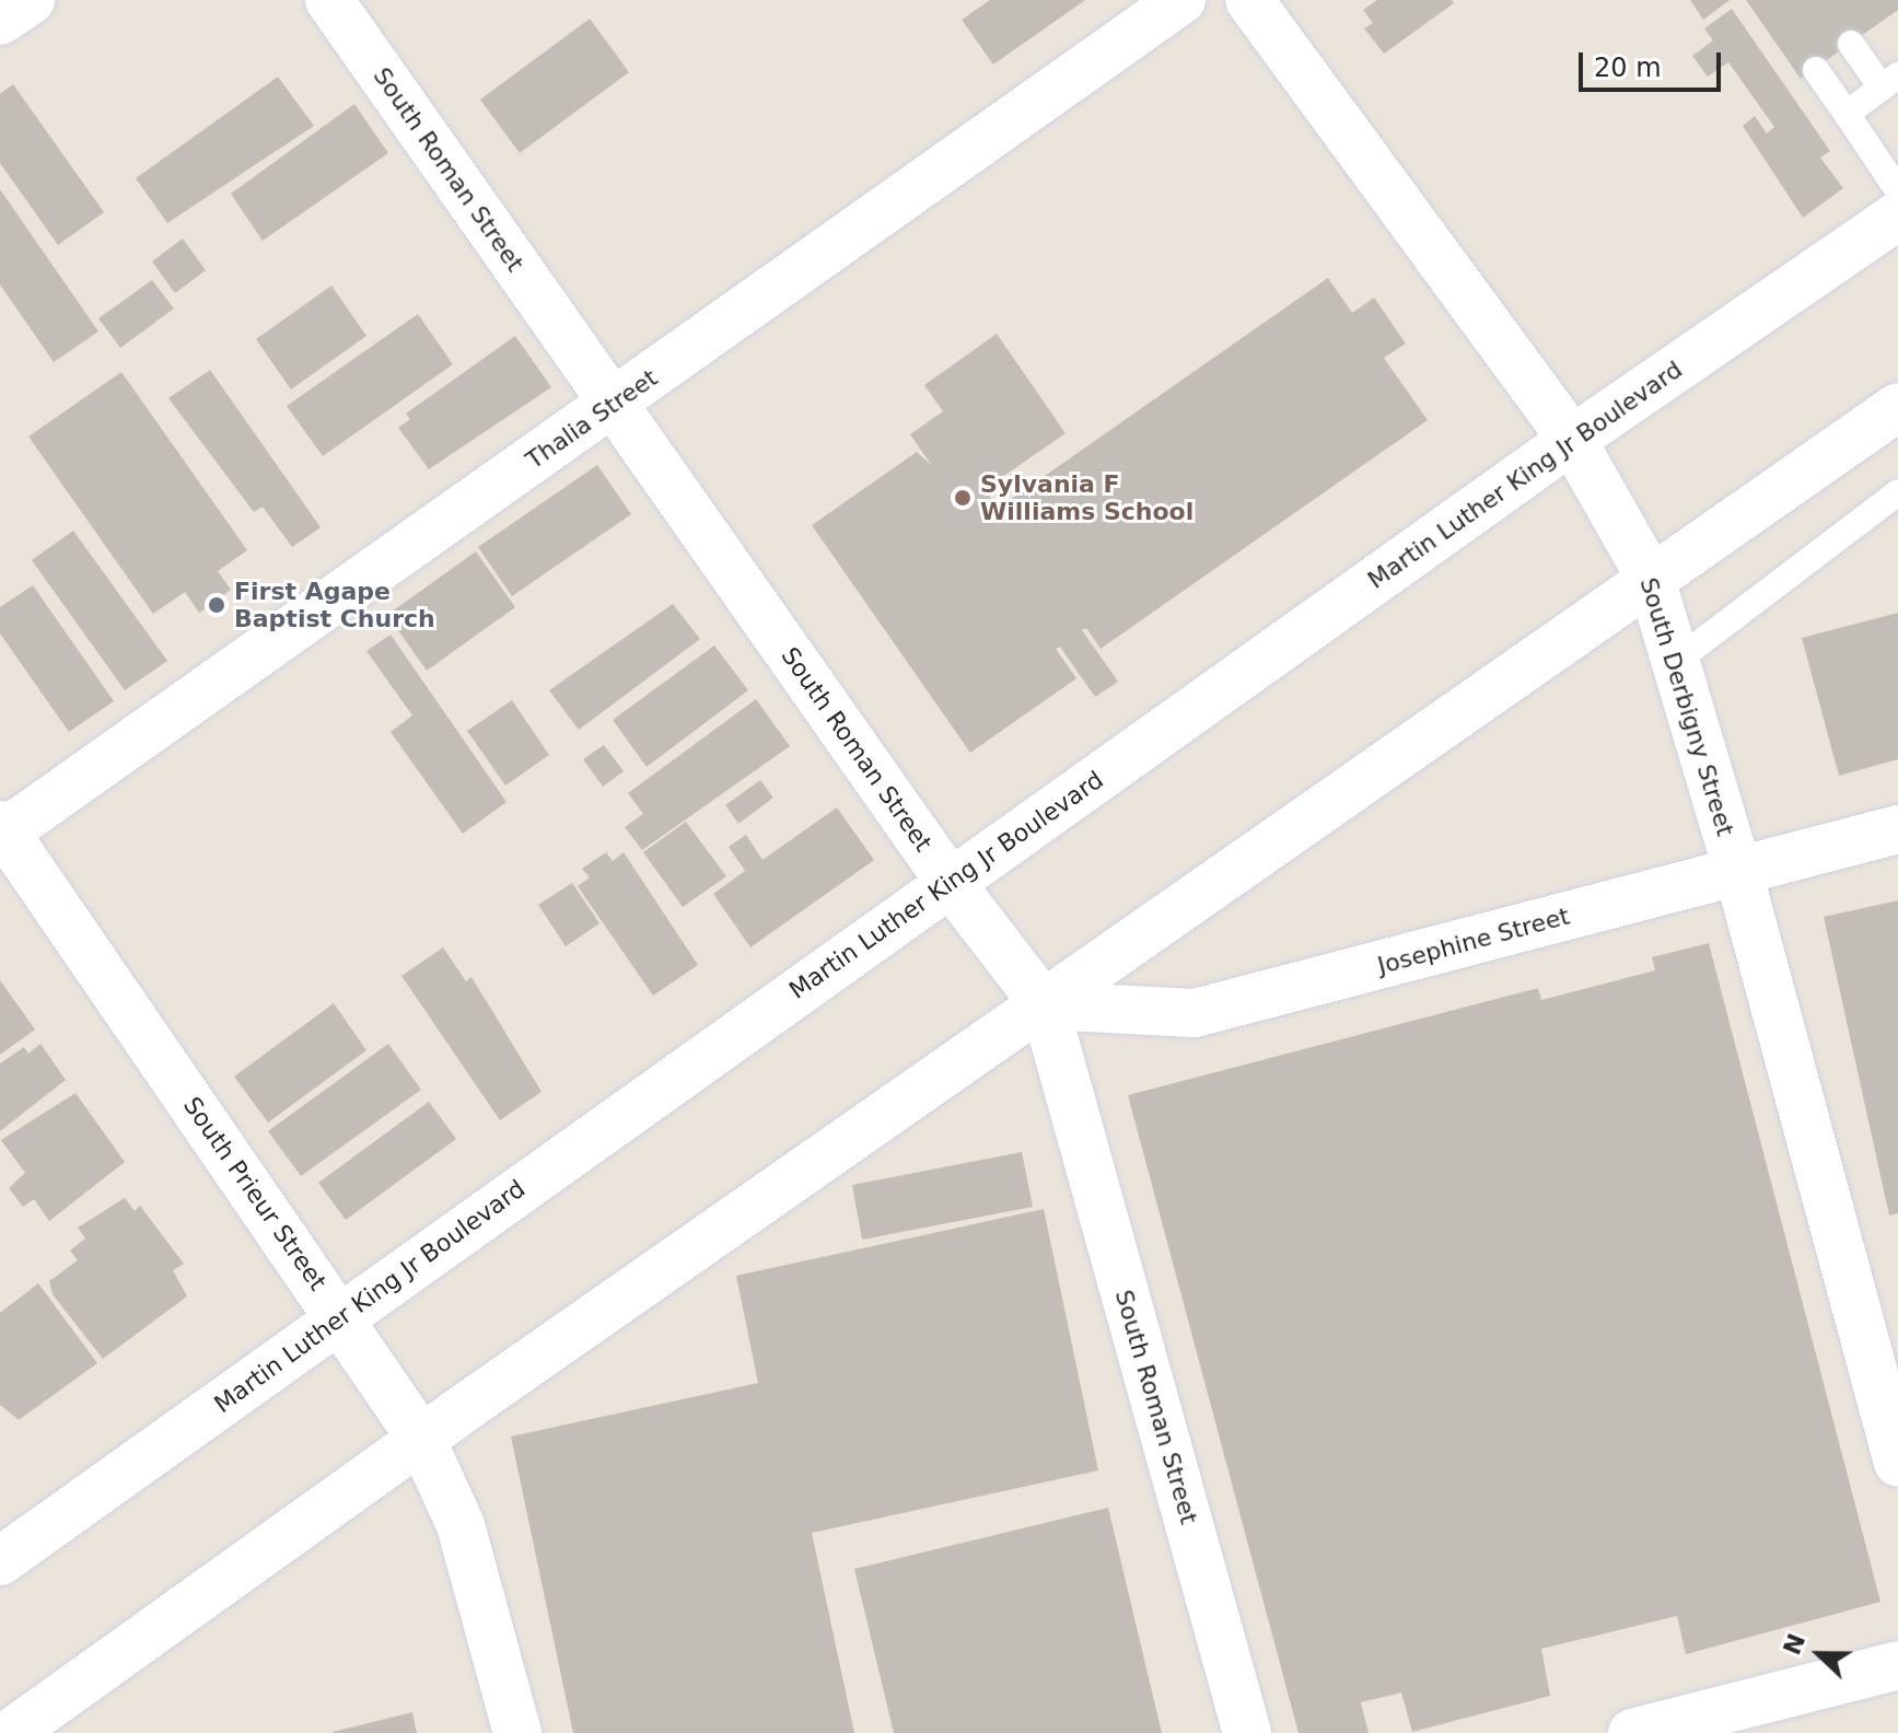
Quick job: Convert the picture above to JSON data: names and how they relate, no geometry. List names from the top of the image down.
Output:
{
  "streets": {
    "street": [
      "South Roman Street",
      "Thalia Street",
      "Martin Luther King Jr Boulevard",
      "South Derbigny Street",
      "Josephine Street",
      "South Prieur Street"
    ]
  },
  "crossings": [
    ["South Roman Street", "Thalia Street"],
    ["South Roman Street", "Martin Luther King Jr Boulevard"],
    ["South Roman Street", "Josephine Street"],
    ["Thalia Street", "South Prieur Street"],
    ["Martin Luther King Jr Boulevard", "South Derbigny Street"],
    ["Martin Luther King Jr Boulevard", "South Prieur Street"],
    ["South Derbigny Street", "Josephine Street"]
  ],
  "places": ["Sylvania F Williams School", "First Agape Baptist Church"],
  "scale_bar": "20 m",
  "north": "left"
}
